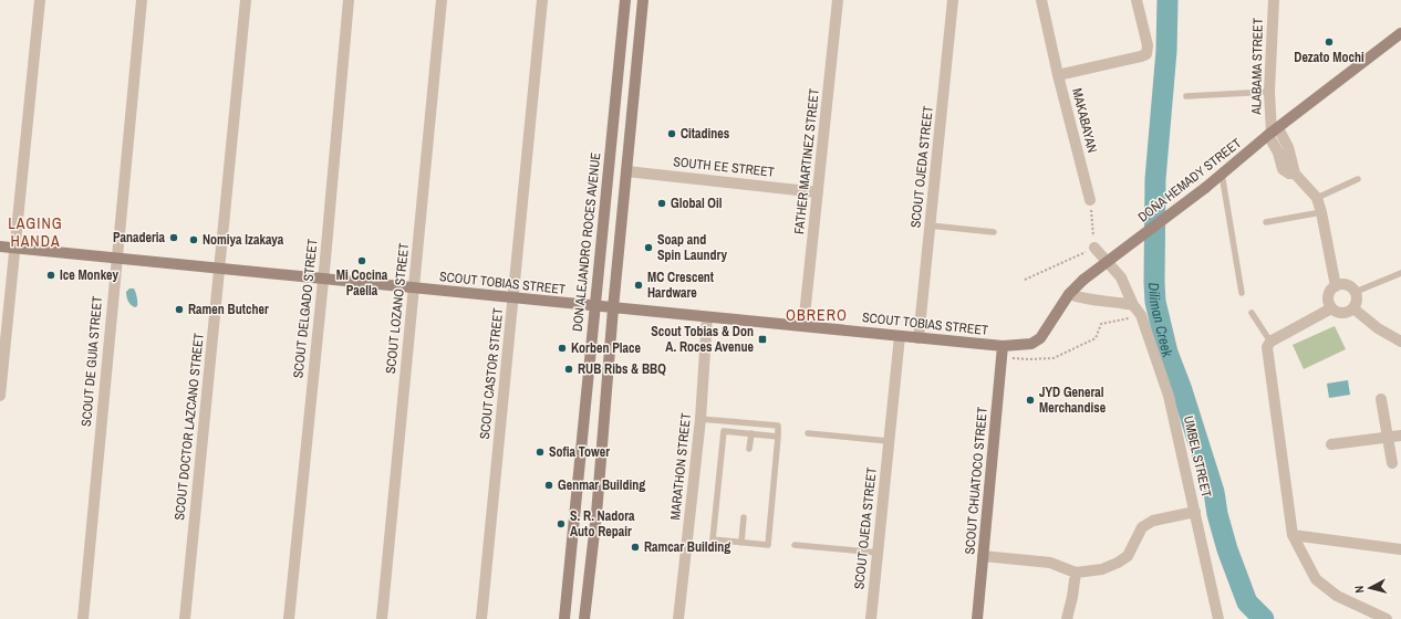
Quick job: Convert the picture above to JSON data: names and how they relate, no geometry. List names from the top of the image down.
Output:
{
  "streets": {
    "street": [
      "ALABAMA STREET",
      "MAKABAYAN",
      "FATHER MARTINEZ STREET",
      "SOUTH EE STREET",
      "SCOUT OJEDA STREET",
      "DOÑA HEMADY STREET",
      "DON ALEJANDRO ROCES AVENUE",
      "SCOUT TOBIAS STREET",
      "SCOUT DELGADO STREET",
      "SCOUT LOZANO STREET",
      "SCOUT DE GUIA STREET",
      "SCOUT CASTOR STREET",
      "SCOUT DOCTOR LAZCANO STREET",
      "UMBEL STREET",
      "MARATHON STREET",
      "SCOUT CHUATOCO STREET"
    ]
  },
  "crossings": [
    ["ALABAMA STREET", "DOÑA HEMADY STREET"],
    ["FATHER MARTINEZ STREET", "SOUTH EE STREET"],
    ["FATHER MARTINEZ STREET", "SCOUT TOBIAS STREET"],
    ["SCOUT OJEDA STREET", "SCOUT TOBIAS STREET"],
    ["DOÑA HEMADY STREET", "SCOUT TOBIAS STREET"],
    ["DOÑA HEMADY STREET", "SCOUT CHUATOCO STREET"],
    ["DON ALEJANDRO ROCES AVENUE", "SCOUT TOBIAS STREET"],
    ["SCOUT TOBIAS STREET", "SCOUT DELGADO STREET"],
    ["SCOUT TOBIAS STREET", "SCOUT LOZANO STREET"],
    ["SCOUT TOBIAS STREET", "SCOUT DE GUIA STREET"],
    ["SCOUT TOBIAS STREET", "SCOUT CASTOR STREET"],
    ["SCOUT TOBIAS STREET", "SCOUT DOCTOR LAZCANO STREET"],
    ["SCOUT TOBIAS STREET", "MARATHON STREET"],
    ["SCOUT TOBIAS STREET", "SCOUT CHUATOCO STREET"]
  ],
  "districts": ["LAGING HANDA", "OBRERO"],
  "water": ["Diliman Creek"],
  "places": {
    "other": [
      "Dezato Mochi",
      "Citadines",
      "Global Oil",
      "Panaderia",
      "Nomiya Izakaya",
      "Soap and Spin Laundry",
      "Mi Cocina Paella",
      "Ice Monkey",
      "MC Crescent Hardware",
      "Ramen Butcher",
      "Korben Place",
      "RUB Ribs & BBQ",
      "JYD General Merchandise",
      "Sofia Tower",
      "Genmar Building",
      "S. R. Nadora Auto Repair",
      "Ramcar Building"
    ],
    "transit": ["Scout Tobias & Don A. Roces Avenue"]
  },
  "north": "left"
}
